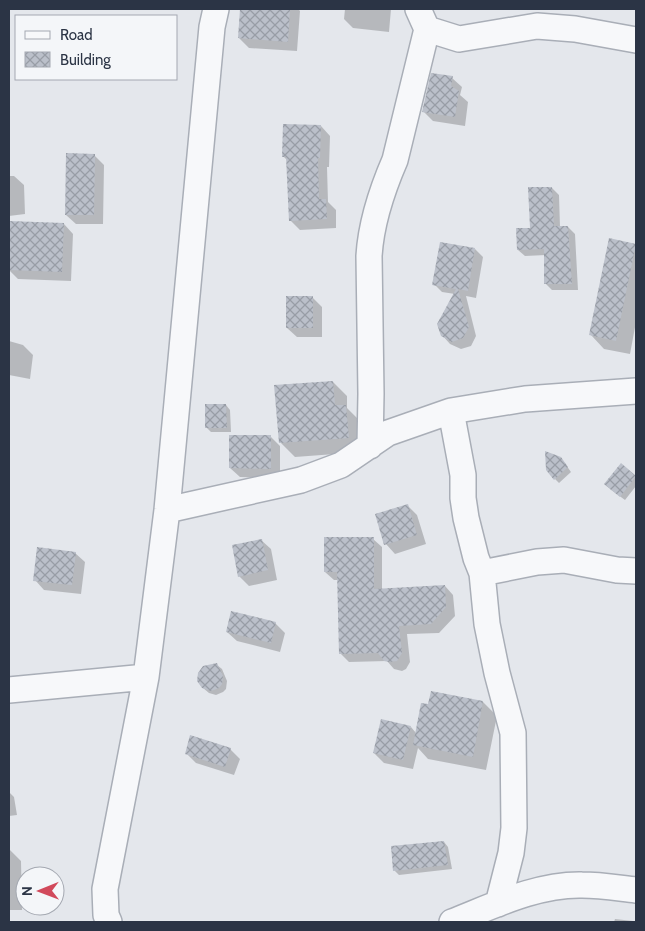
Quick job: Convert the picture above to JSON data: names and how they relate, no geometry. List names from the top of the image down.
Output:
{
  "legend": ["Road", "Building"],
  "north": "left"
}
